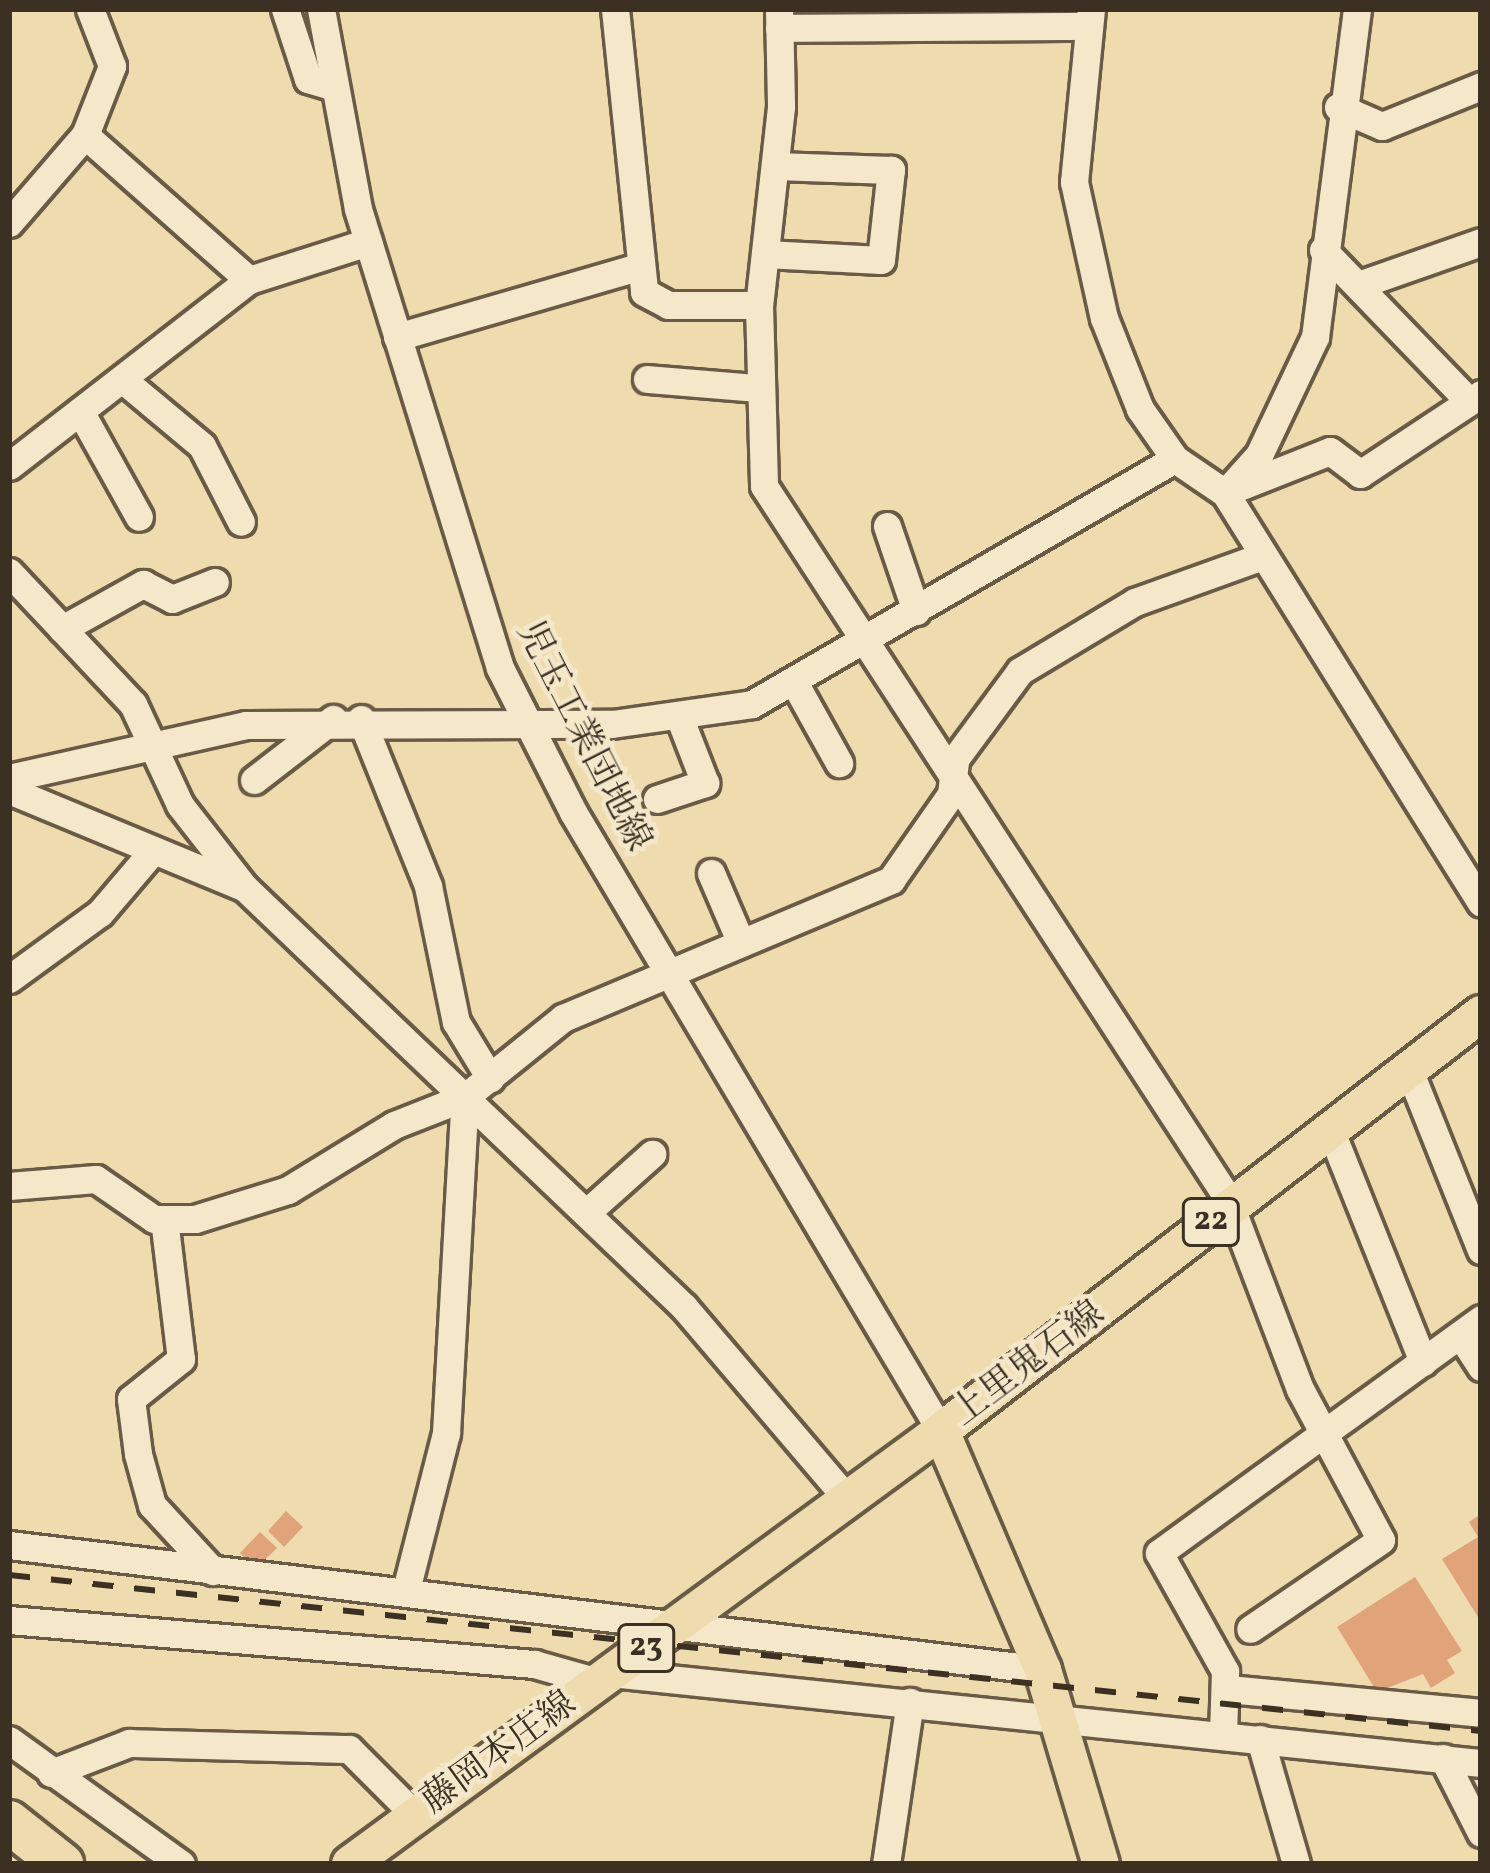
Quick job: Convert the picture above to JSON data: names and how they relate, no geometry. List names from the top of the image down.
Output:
{
  "streets": {
    "main road": [
      "22",
      "上里鬼石線",
      "23",
      "藤岡本庄線"
    ],
    "street": ["児玉工業団地線"]
  },
  "crossings": [
    ["児玉工業団地線", "上里鬼石線"],
    ["児玉工業団地線", "藤岡本庄線"],
    ["上里鬼石線", "藤岡本庄線"]
  ]
}
